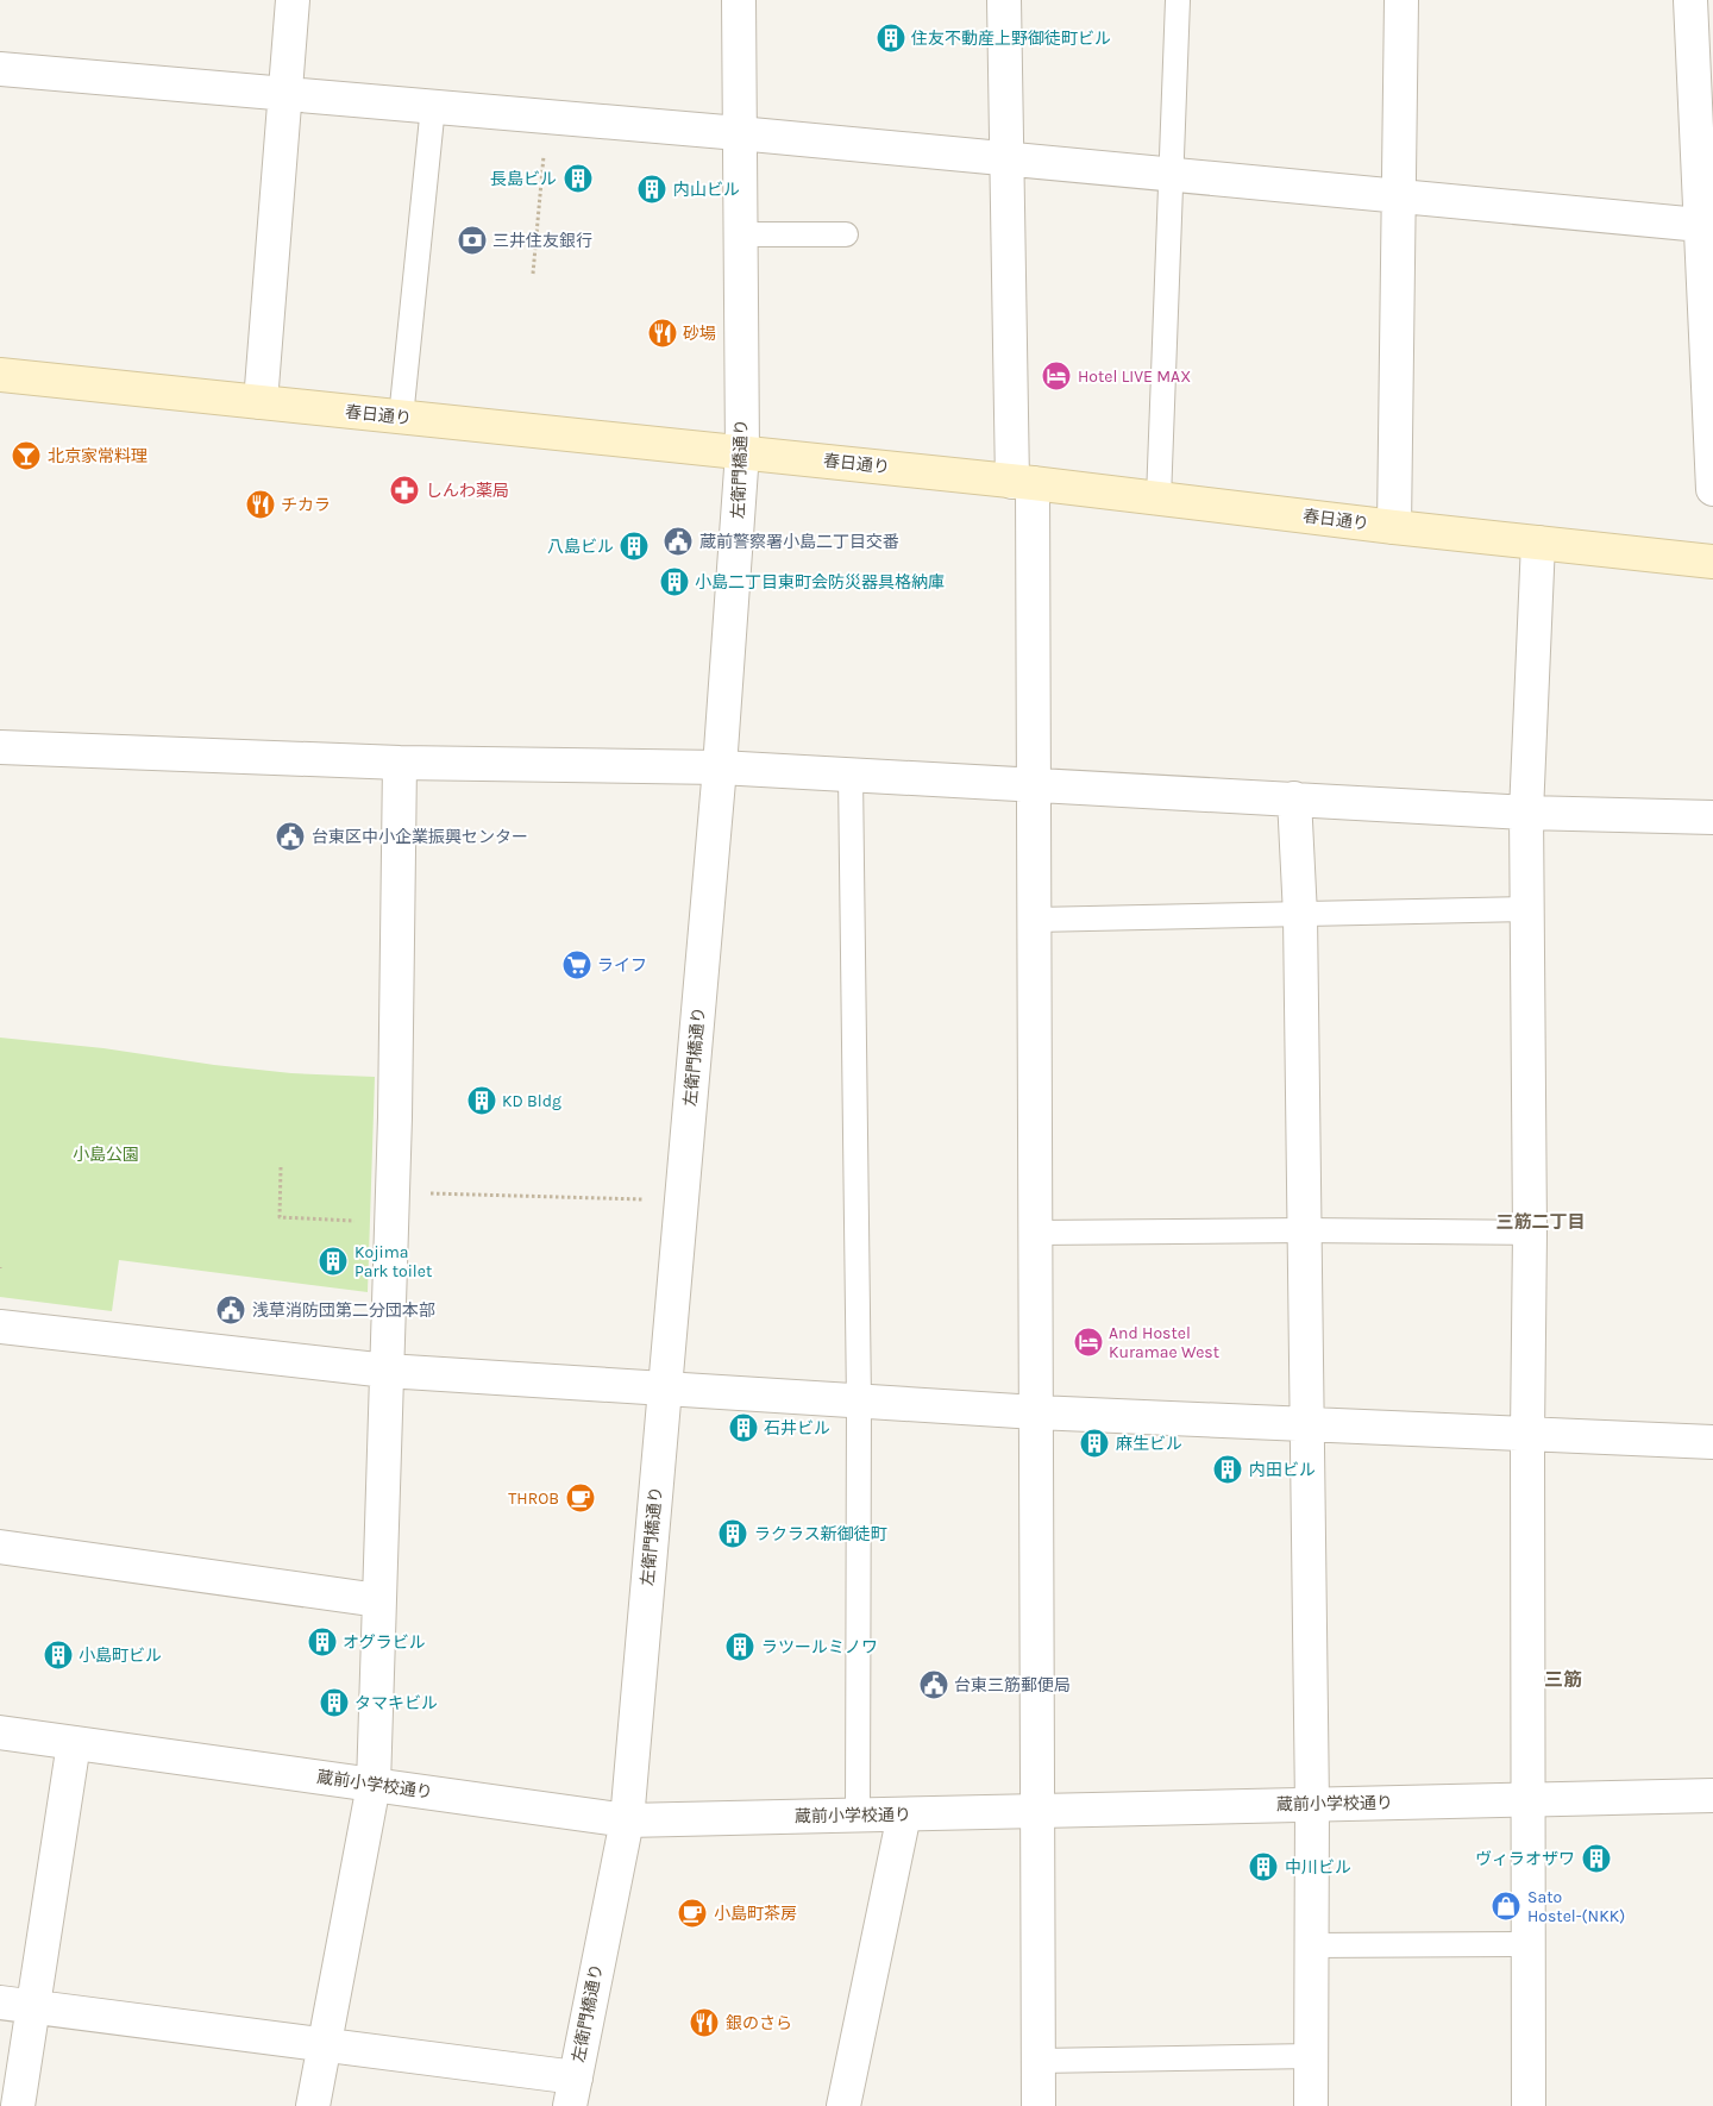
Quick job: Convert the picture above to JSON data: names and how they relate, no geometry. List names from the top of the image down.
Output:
{
  "streets": {
    "main road": ["春日通り"],
    "street": ["左衛門橋通り", "蔵前小学校通り"]
  },
  "crossings": [
    ["春日通り", "左衛門橋通り"],
    ["左衛門橋通り", "蔵前小学校通り"]
  ],
  "districts": ["三筋二丁目", "三筋"],
  "parks": ["小島公園"],
  "places": {
    "building": [
      "住友不動産上野御徒町ビル",
      "長島ビル",
      "内山ビル",
      "八島ビル",
      "小島二丁目東町会防災器具格納庫",
      "KD Bldg",
      "Kojima Park toilet",
      "石井ビル",
      "麻生ビル",
      "内田ビル",
      "ラクラス新御徒町",
      "オグラビル",
      "ラツールミノワ",
      "小島町ビル",
      "タマキビル",
      "ヴィラオザワ",
      "中川ビル"
    ],
    "bank": ["三井住友銀行"],
    "restaurant": ["砂場", "チカラ", "銀のさら"],
    "hotel": ["Hotel LIVE MAX", "And Hostel Kuramae West"],
    "bar": ["北京家常料理"],
    "pharmacy": ["しんわ薬局"],
    "public building": [
      "蔵前警察署小島二丁目交番",
      "台東区中小企業振興センター",
      "浅草消防団第二分団本部",
      "台東三筋郵便局"
    ],
    "supermarket": ["ライフ"],
    "cafe": ["THROB", "小島町茶房"],
    "shop": ["Sato Hostel-(NKK)"]
  }
}
